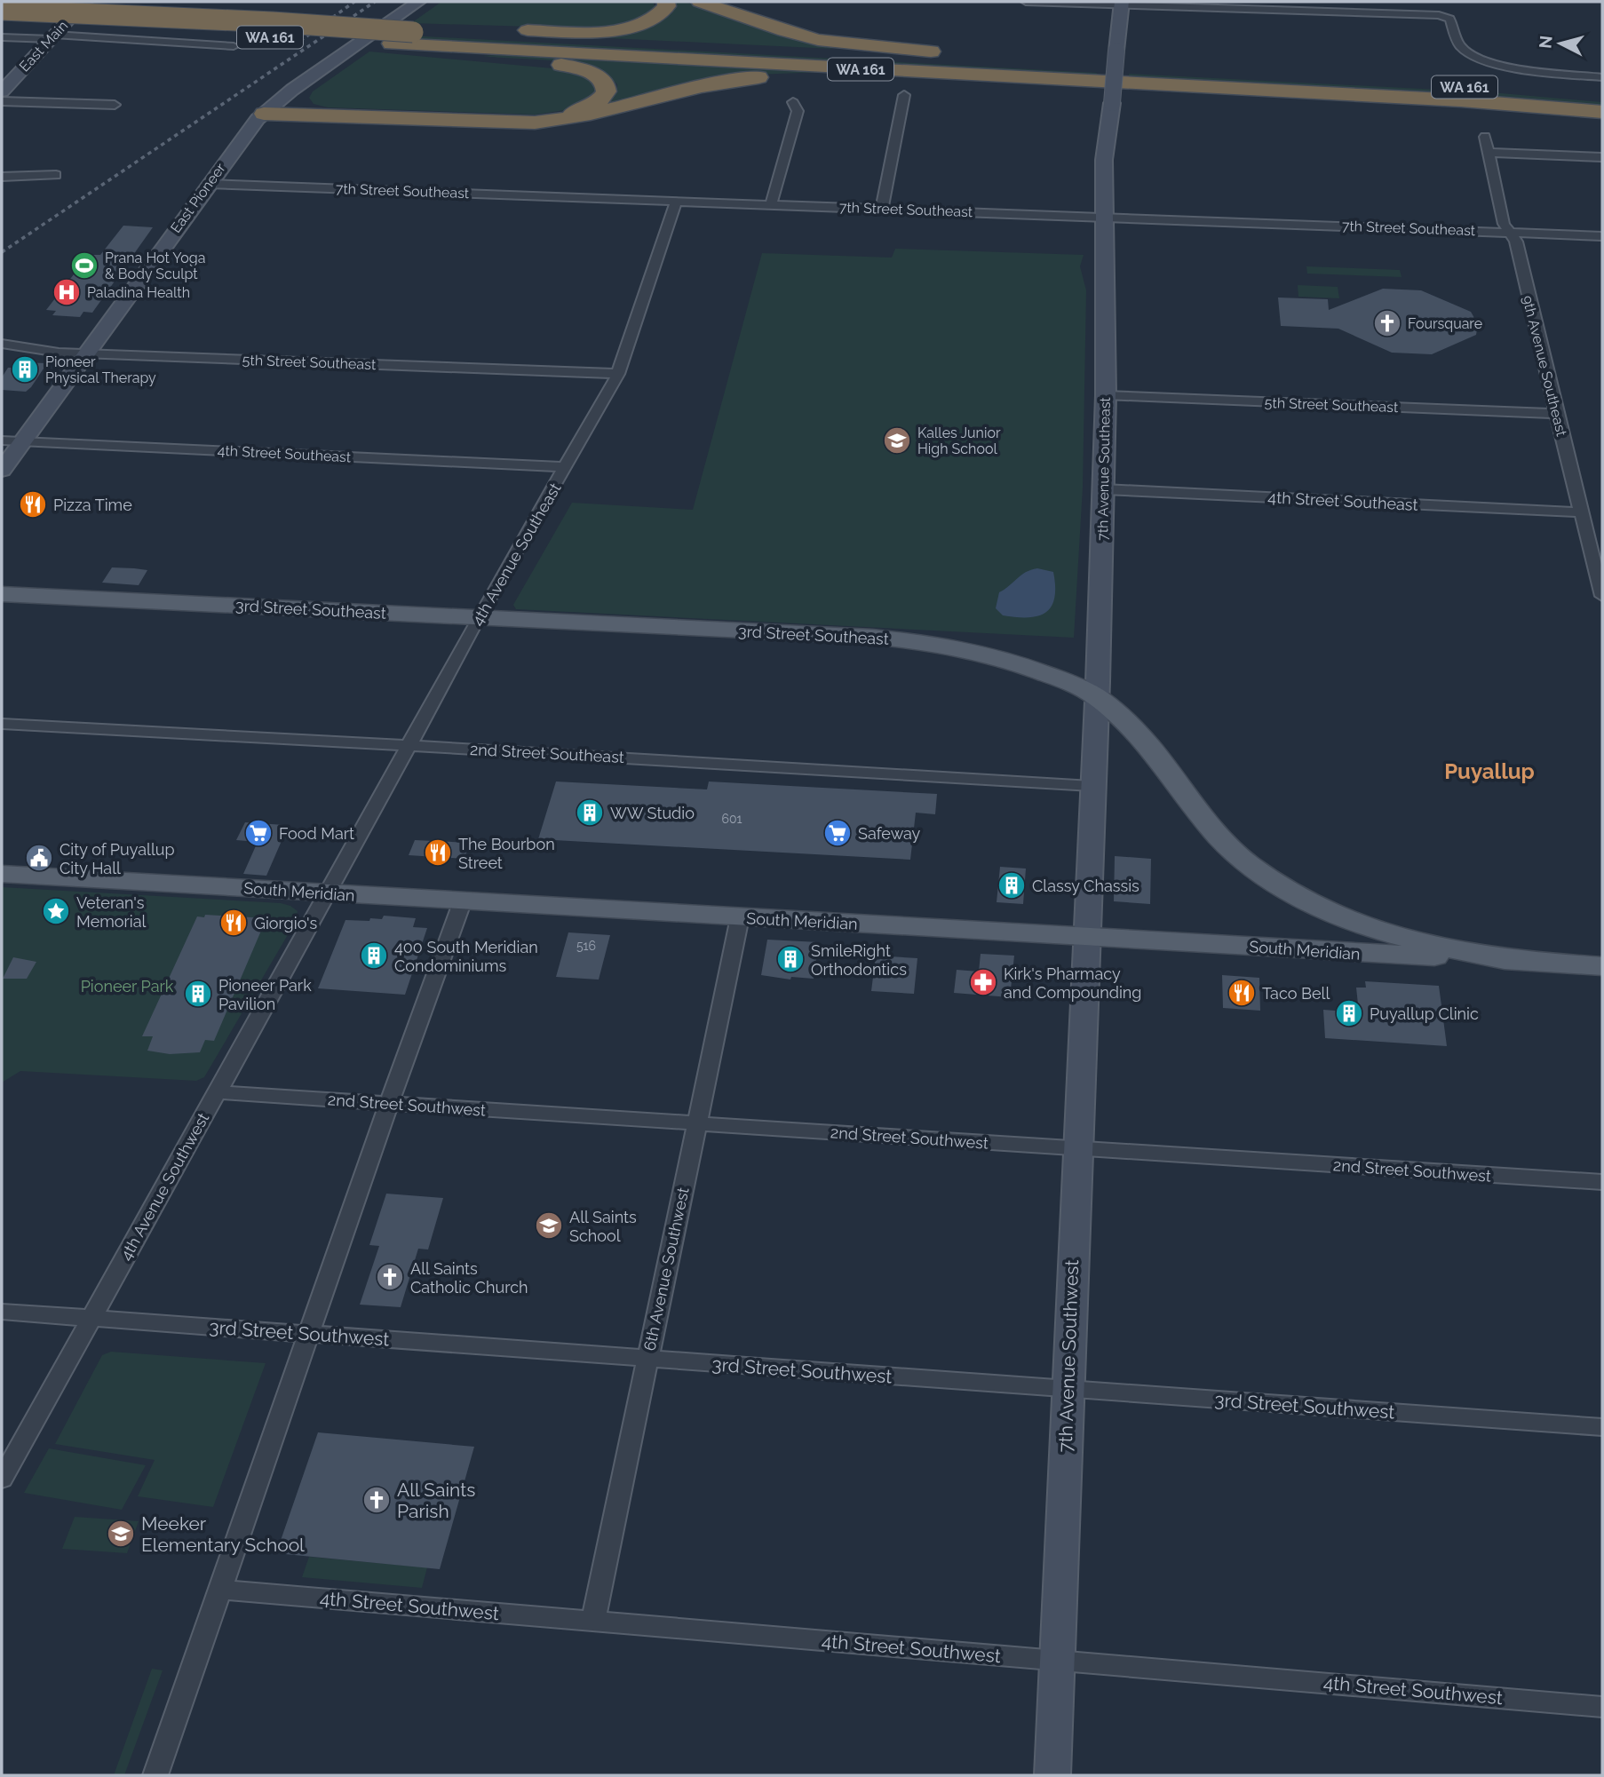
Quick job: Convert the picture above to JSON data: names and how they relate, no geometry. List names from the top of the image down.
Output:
{
  "streets": {
    "highway": ["WA 161"],
    "main road": ["3rd Street Southeast", "South Meridian"],
    "street": [
      "East Main",
      "7th Street Southeast",
      "East Pioneer",
      "5th Street Southeast",
      "9th Avenue Southeast",
      "4th Street Southeast",
      "7th Avenue Southeast",
      "4th Avenue Southeast",
      "2nd Street Southeast",
      "2nd Street Southwest",
      "4th Avenue Southwest",
      "6th Avenue Southwest",
      "3rd Street Southwest",
      "7th Avenue Southwest",
      "4th Street Southwest"
    ]
  },
  "crossings": [
    ["7th Street Southeast", "East Pioneer"],
    ["7th Street Southeast", "9th Avenue Southeast"],
    ["7th Street Southeast", "7th Avenue Southeast"],
    ["7th Street Southeast", "4th Avenue Southeast"],
    ["East Pioneer", "5th Street Southeast"],
    ["East Pioneer", "4th Street Southeast"],
    ["5th Street Southeast", "9th Avenue Southeast"],
    ["5th Street Southeast", "7th Avenue Southeast"],
    ["5th Street Southeast", "4th Avenue Southeast"],
    ["9th Avenue Southeast", "4th Street Southeast"],
    ["4th Street Southeast", "7th Avenue Southeast"],
    ["4th Street Southeast", "4th Avenue Southeast"],
    ["7th Avenue Southeast", "3rd Street Southeast"],
    ["7th Avenue Southeast", "2nd Street Southeast"],
    ["7th Avenue Southeast", "South Meridian"],
    ["7th Avenue Southeast", "7th Avenue Southwest"],
    ["4th Avenue Southeast", "3rd Street Southeast"],
    ["4th Avenue Southeast", "2nd Street Southeast"],
    ["4th Avenue Southeast", "South Meridian"],
    ["4th Avenue Southeast", "4th Avenue Southwest"],
    ["3rd Street Southeast", "South Meridian"],
    ["South Meridian", "4th Avenue Southwest"],
    ["South Meridian", "6th Avenue Southwest"],
    ["South Meridian", "7th Avenue Southwest"],
    ["2nd Street Southwest", "4th Avenue Southwest"],
    ["2nd Street Southwest", "6th Avenue Southwest"],
    ["2nd Street Southwest", "7th Avenue Southwest"],
    ["4th Avenue Southwest", "3rd Street Southwest"],
    ["6th Avenue Southwest", "3rd Street Southwest"],
    ["6th Avenue Southwest", "4th Street Southwest"],
    ["3rd Street Southwest", "7th Avenue Southwest"],
    ["7th Avenue Southwest", "4th Street Southwest"]
  ],
  "districts": ["Puyallup"],
  "parks": ["Pioneer Park"],
  "places": {
    "sports": ["Prana Hot Yoga & Body Sculpt"],
    "hospital": ["Paladina Health"],
    "church": ["Foursquare", "All Saints Catholic Church", "All Saints Parish"],
    "building": [
      "Pioneer Physical Therapy",
      "WW Studio",
      "Classy Chassis",
      "400 South Meridian Condominiums",
      "SmileRight Orthodontics",
      "Pioneer Park Pavilion",
      "Puyallup Clinic"
    ],
    "school or university": ["Kalles Junior High School", "All Saints School", "Meeker Elementary School"],
    "restaurant": [
      "Pizza Time",
      "The Bourbon Street",
      "Giorgio's",
      "Taco Bell"
    ],
    "supermarket": ["Food Mart", "Safeway"],
    "public building": ["City of Puyallup City Hall"],
    "place": ["Veteran's Memorial"],
    "pharmacy": ["Kirk's Pharmacy and Compounding"]
  },
  "house_numbers": ["601", "516"],
  "north": "left"
}
